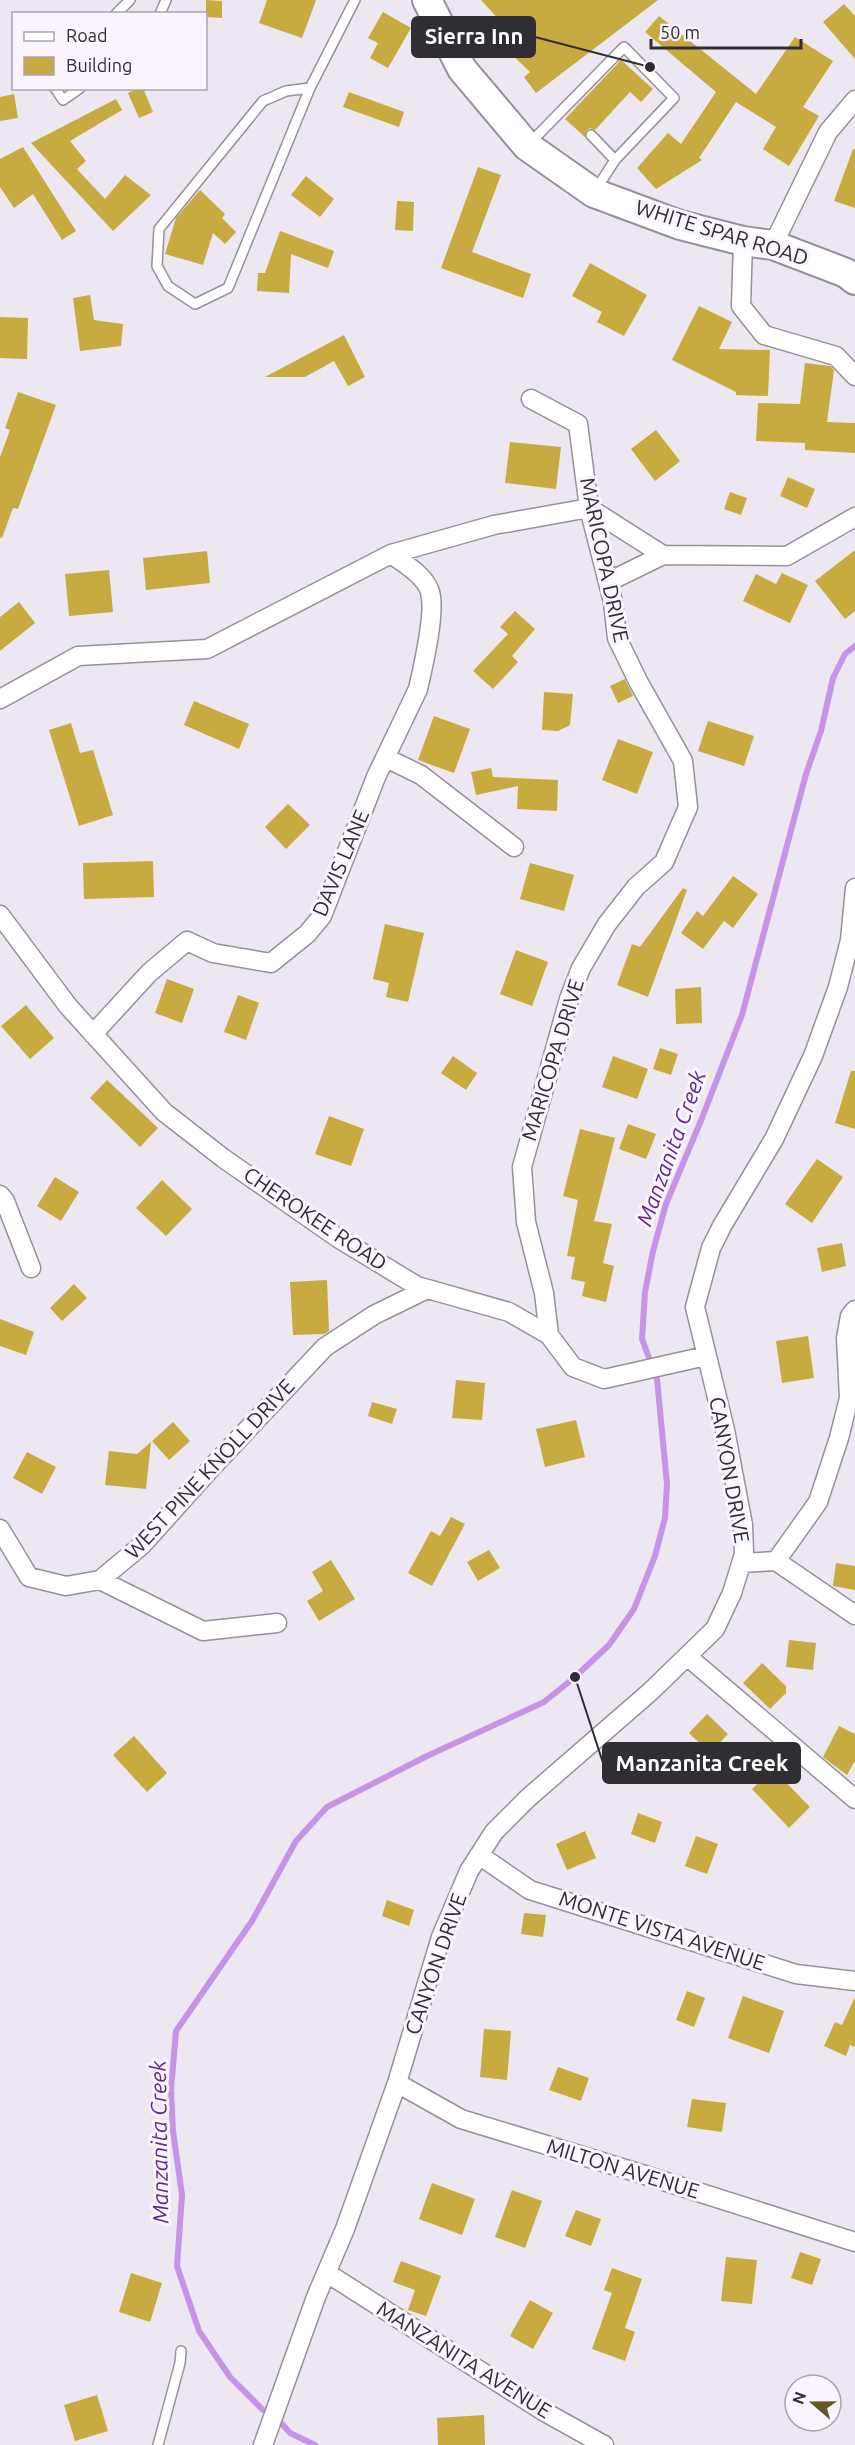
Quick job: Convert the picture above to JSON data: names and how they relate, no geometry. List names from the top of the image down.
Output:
{
  "streets": {
    "main road": ["WHITE SPAR ROAD"],
    "street": [
      "MARICOPA DRIVE",
      "DAVIS LANE",
      "CHEROKEE ROAD",
      "WEST PINE KNOLL DRIVE",
      "CANYON DRIVE",
      "MONTE VISTA AVENUE",
      "MILTON AVENUE",
      "MANZANITA AVENUE"
    ]
  },
  "crossings": [
    ["MARICOPA DRIVE", "CHEROKEE ROAD"],
    ["DAVIS LANE", "CHEROKEE ROAD"],
    ["CHEROKEE ROAD", "WEST PINE KNOLL DRIVE"],
    ["CHEROKEE ROAD", "CANYON DRIVE"],
    ["CANYON DRIVE", "MONTE VISTA AVENUE"],
    ["CANYON DRIVE", "MILTON AVENUE"],
    ["CANYON DRIVE", "MANZANITA AVENUE"]
  ],
  "water": ["Manzanita Creek"],
  "places": ["Sierra Inn", "Manzanita Creek"],
  "legend": ["Road", "Building"],
  "scale_bar": "50 m",
  "north": "left"
}
